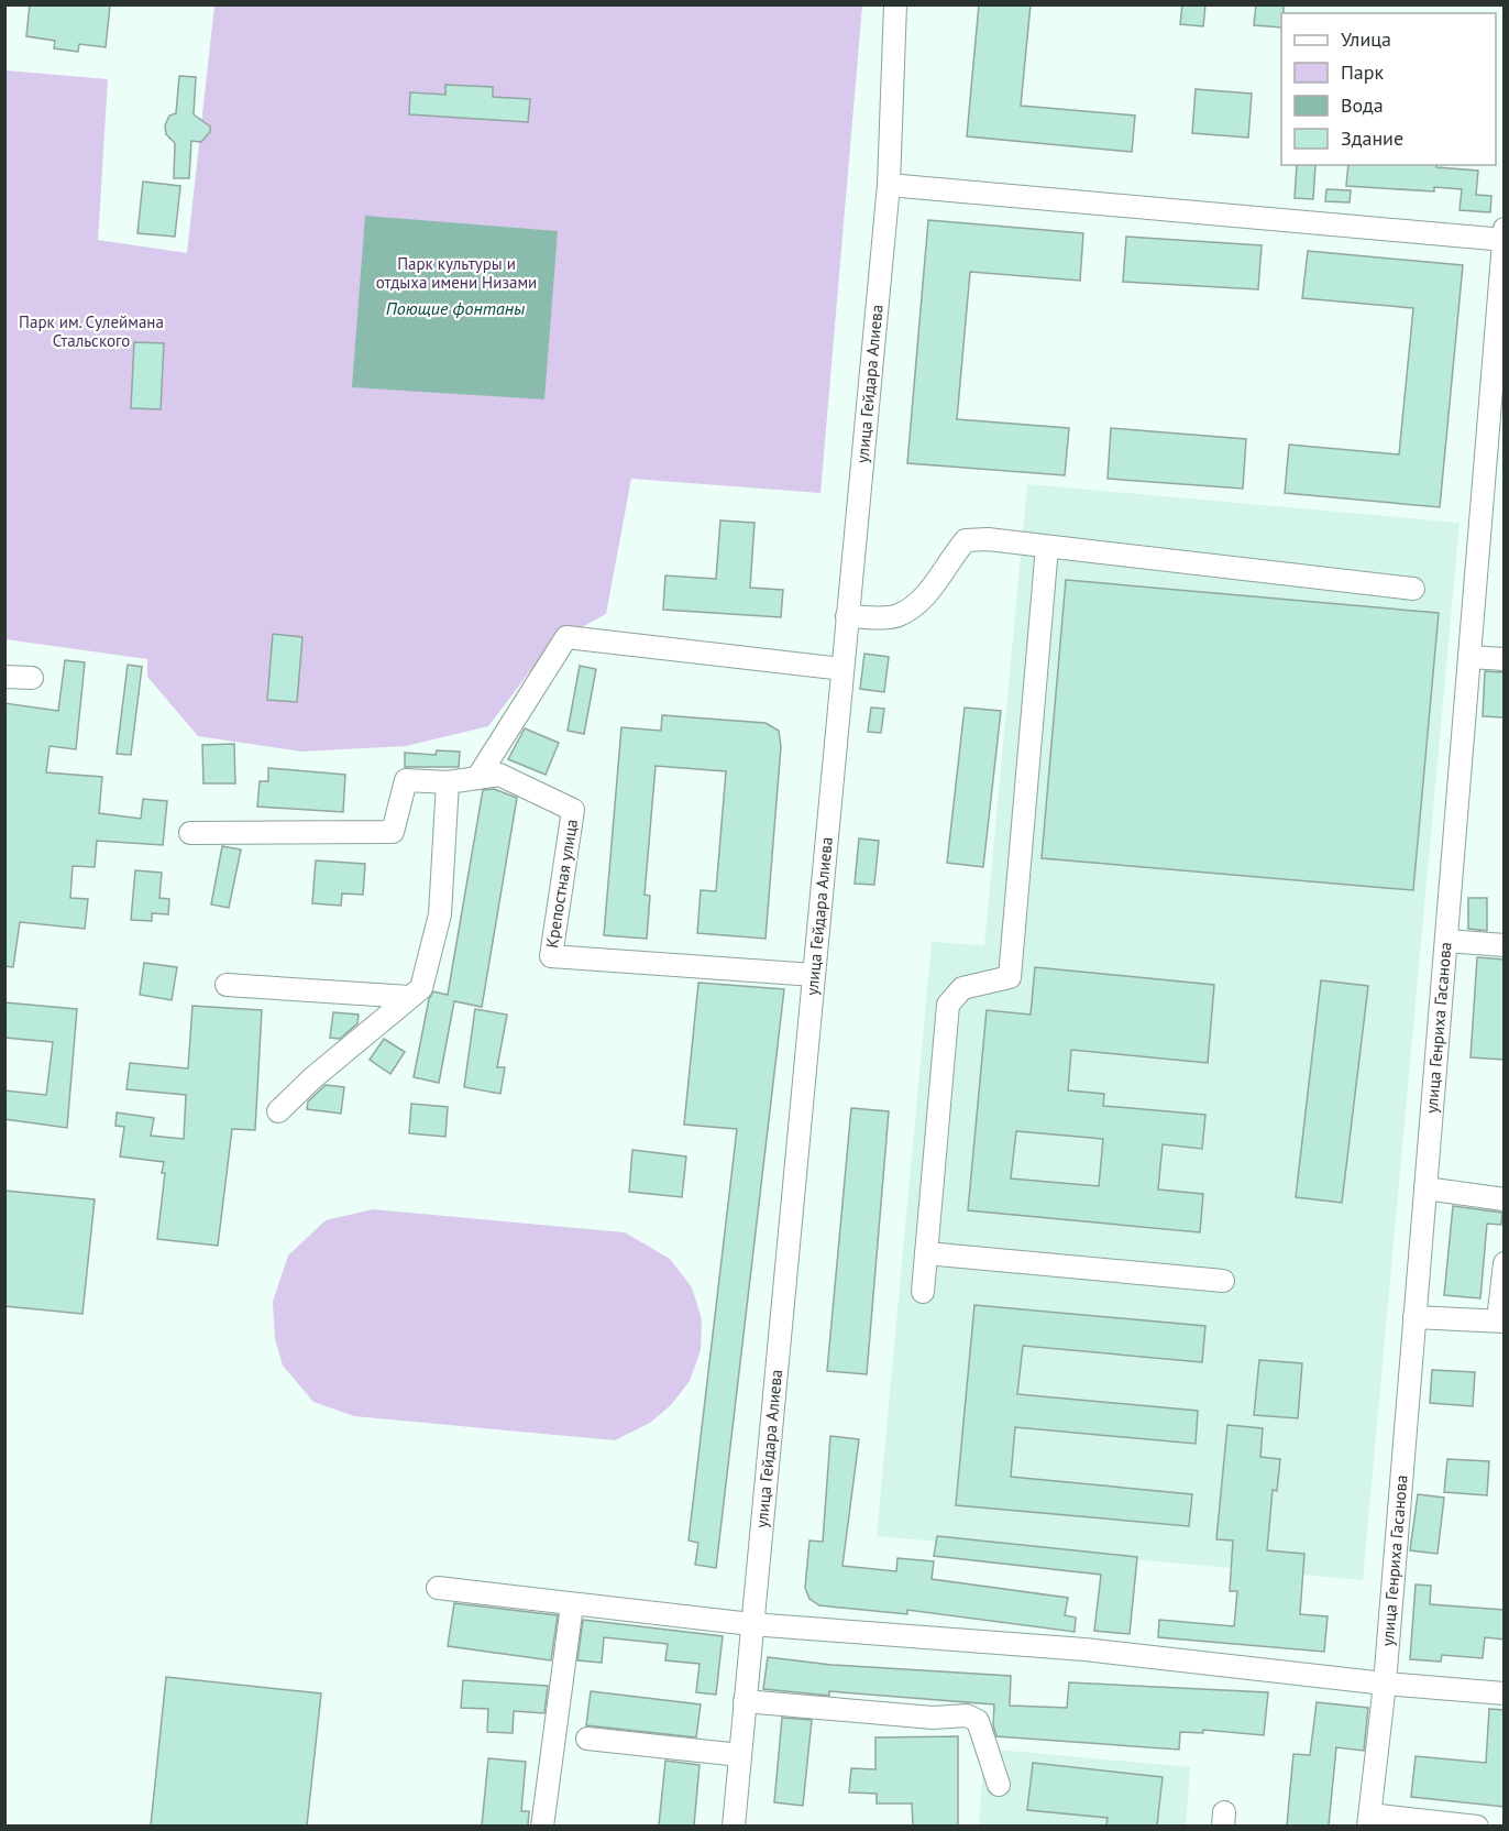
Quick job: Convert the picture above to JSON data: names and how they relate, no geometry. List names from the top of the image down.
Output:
{
  "streets": {
    "street": ["улица Гейдара Алиева", "Крепостная улица", "улица Генриха Гасанова"]
  },
  "crossings": [
    ["улица Гейдара Алиева", "Крепостная улица"]
  ],
  "water": ["Поющие фонтаны"],
  "parks": ["Парк культуры и отдыха имени Низами", "Парк им. Сулеймана Стальского"],
  "legend": [
    "Улица",
    "Парк",
    "Вода",
    "Здание"
  ]
}
